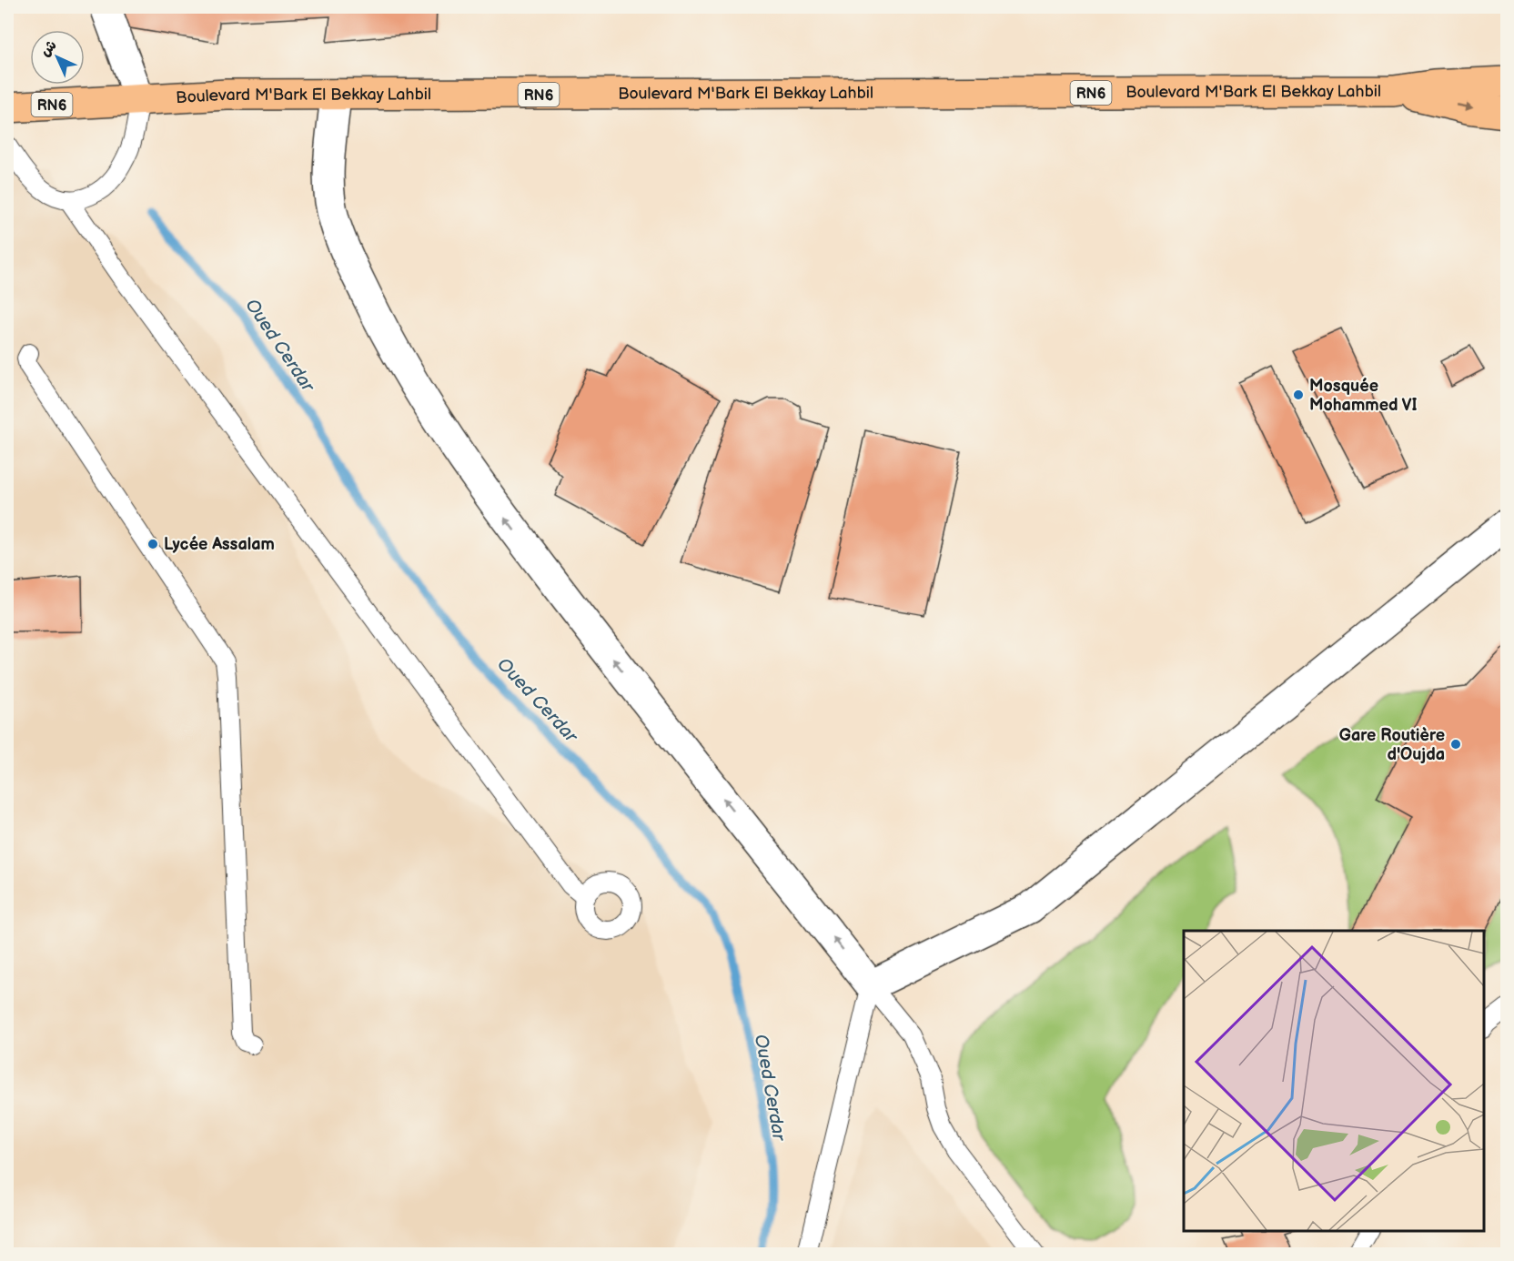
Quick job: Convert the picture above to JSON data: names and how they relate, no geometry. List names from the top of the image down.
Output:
{
  "streets": {
    "main road": ["Boulevard M'Bark El Bekkay Lahbil", "RN6"]
  },
  "water": ["Oued Cerdar"],
  "places": ["Mosquée Mohammed VI", "Lycée Assalam", "Gare Routière d'Oujda"],
  "north": "top left"
}
